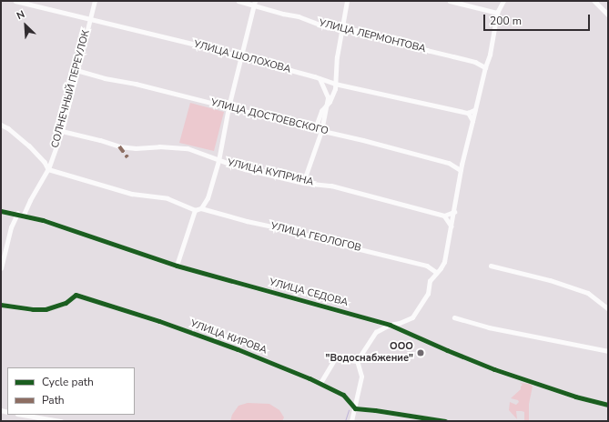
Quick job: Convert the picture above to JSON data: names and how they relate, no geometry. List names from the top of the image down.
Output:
{
  "streets": {
    "street": [
      "УЛИЦА ЛЕРМОНТОВА",
      "УЛИЦА ШОЛОХОВА",
      "СОЛНЕЧНЫЙ ПЕРЕУЛОК",
      "УЛИЦА ДОСТОЕВСКОГО",
      "УЛИЦА КУПРИНА",
      "УЛИЦА ГЕОЛОГОВ",
      "УЛИЦА СЕДОВА",
      "УЛИЦА КИРОВА"
    ]
  },
  "crossings": [
    ["УЛИЦА ШОЛОХОВА", "СОЛНЕЧНЫЙ ПЕРЕУЛОК"],
    ["СОЛНЕЧНЫЙ ПЕРЕУЛОК", "УЛИЦА ДОСТОЕВСКОГО"],
    ["СОЛНЕЧНЫЙ ПЕРЕУЛОК", "УЛИЦА КУПРИНА"],
    ["СОЛНЕЧНЫЙ ПЕРЕУЛОК", "УЛИЦА СЕДОВА"]
  ],
  "places": ["ООО \"Водоснабжение\""],
  "legend": ["Cycle path", "Path"],
  "scale_bar": "200 m",
  "north": "top left"
}
